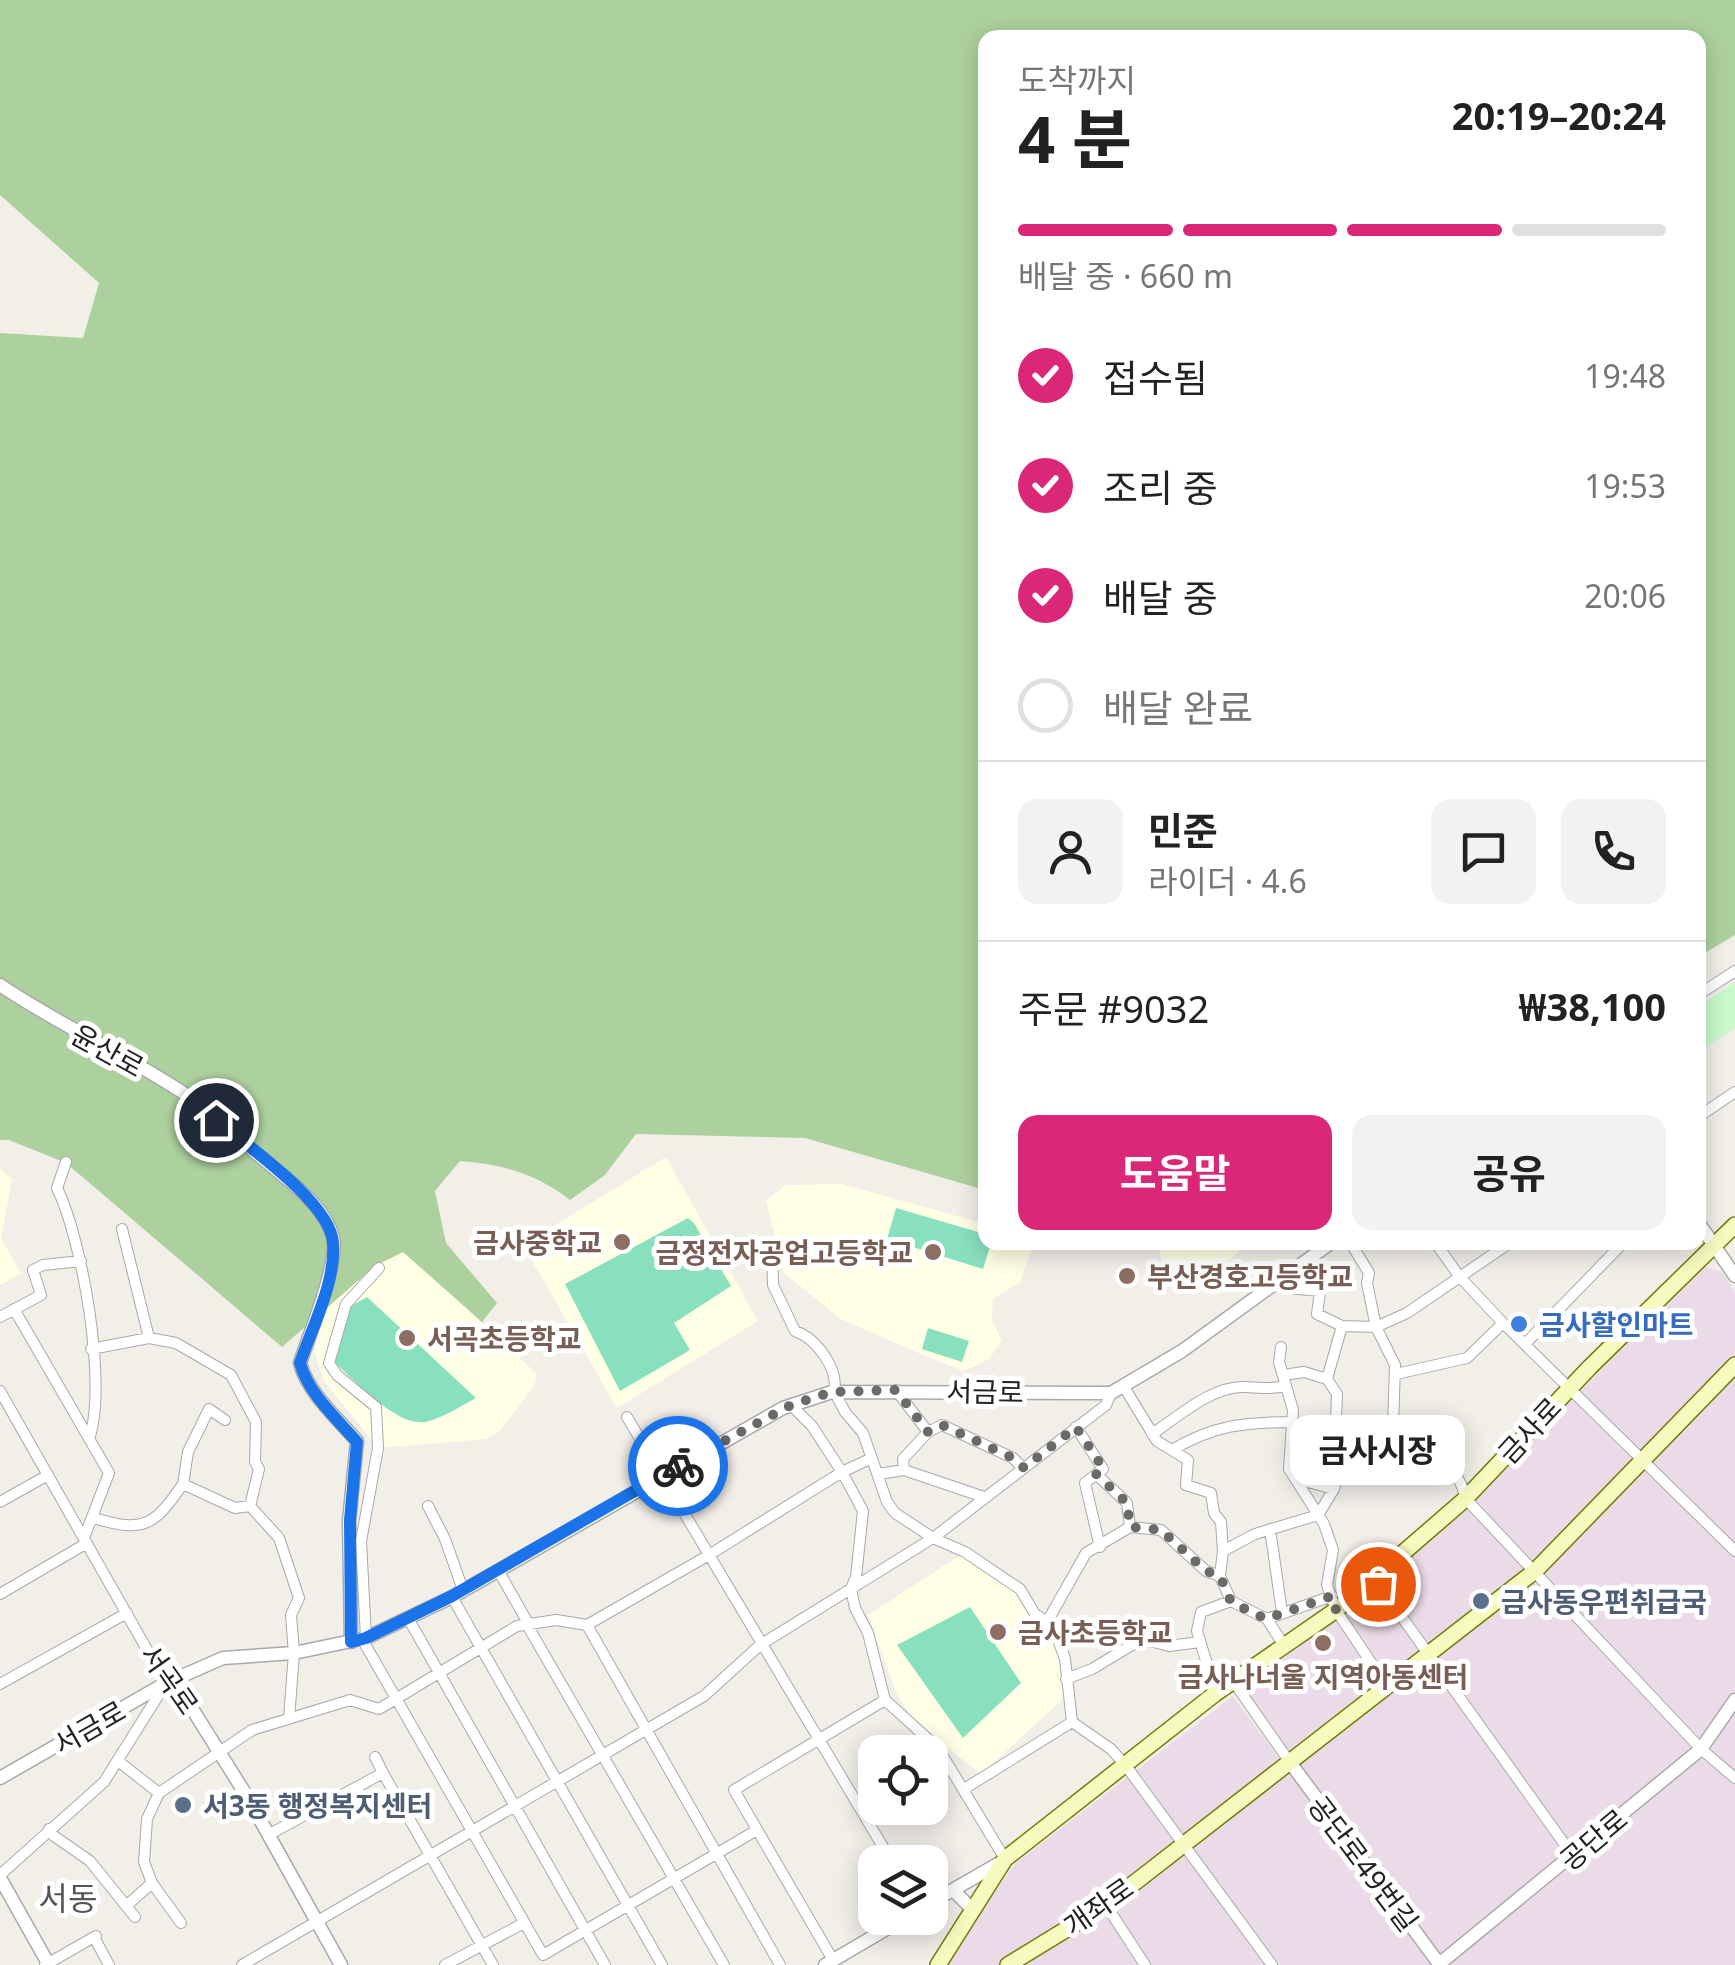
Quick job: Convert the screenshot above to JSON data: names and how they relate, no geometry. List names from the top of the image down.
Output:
{
  "streets": {
    "main road": ["금사로", "개좌로"],
    "street": [
      "윤산로",
      "서금로",
      "서곡로",
      "공단로",
      "공단로49번길"
    ]
  },
  "crossings": [
    ["윤산로", "서금로"],
    ["서금로", "서곡로"],
    ["공단로", "공단로49번길"],
    ["공단로49번길", "개좌로"]
  ],
  "districts": ["서동"],
  "places": [
    "금사중학교",
    "금정전자공업고등학교",
    "부산경호고등학교",
    "금사할인마트",
    "서곡초등학교",
    "금사시장",
    "금사동우편취급국",
    "금사초등학교",
    "금사나너울 지역아동센터",
    "서3동 행정복지센터"
  ],
  "page": {
    "heading": ["4 분", "도착까지", "20:19–20:24"],
    "panel": [
      "민준",
      "라이더 · 4.6",
      "주문 #9032",
      "₩38,100"
    ],
    "bar": "배달 중 · 660 m",
    "list": [
      ["접수됨", "19:48"],
      ["조리 중", "19:53"],
      ["배달 중", "20:06"],
      "배달 완료"
    ],
    "buttons": ["도움말", "공유"],
    "bubble": "금사시장"
  }
}
